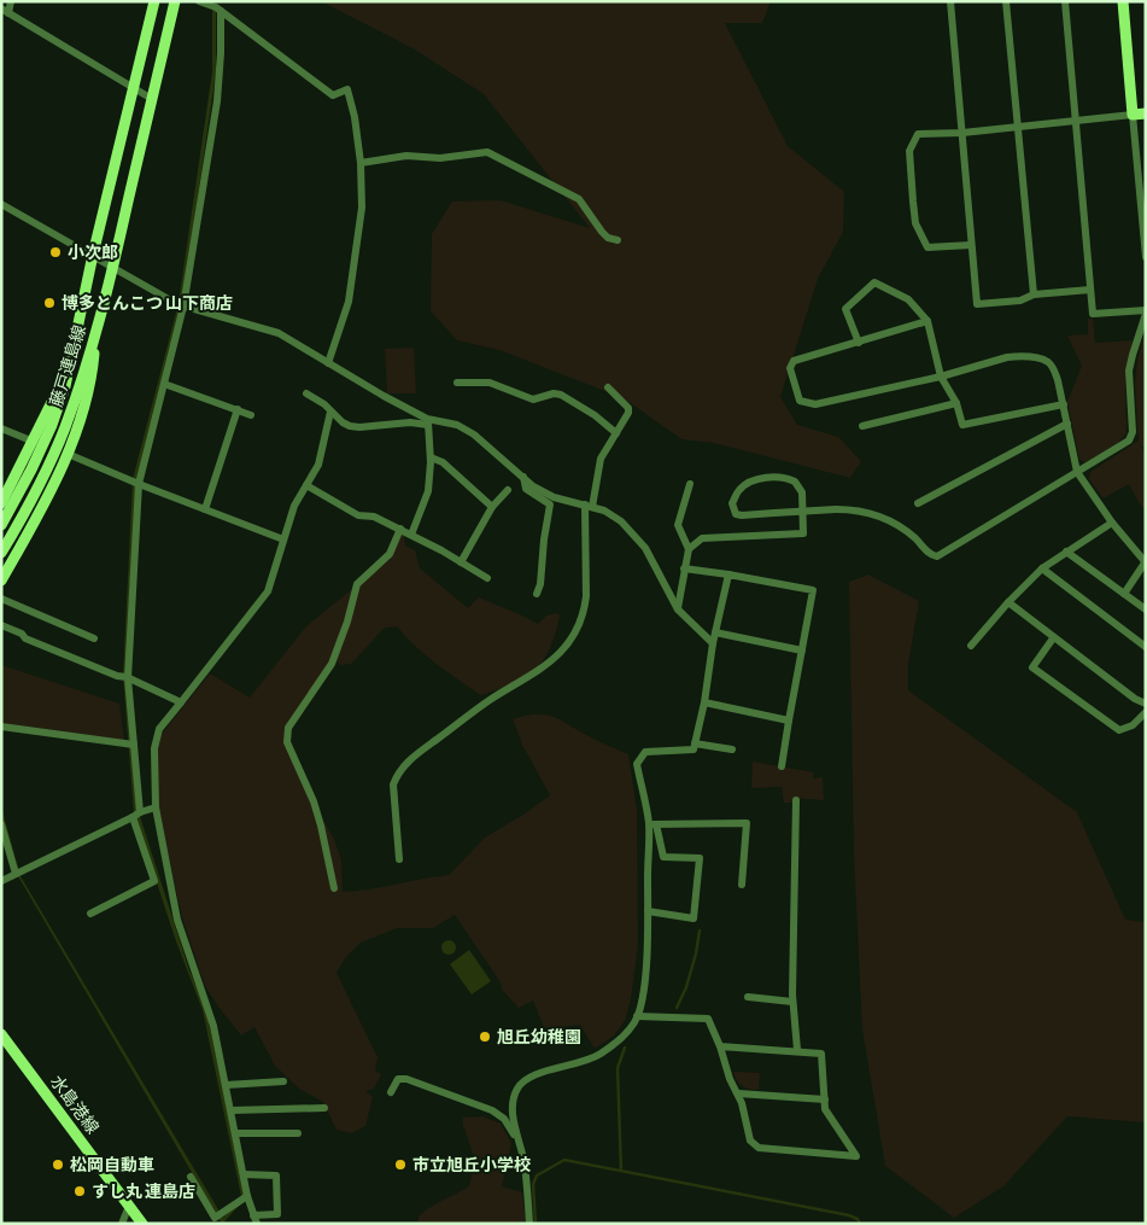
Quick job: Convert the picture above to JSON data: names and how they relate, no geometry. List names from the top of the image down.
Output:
{
  "streets": {
    "main road": ["藤戸連島線", "水島港線"]
  },
  "places": [
    "小次郎",
    "博多とんこつ 山下商店",
    "旭丘幼稚園",
    "松岡自動車",
    "市立旭丘小学校",
    "すし丸 連島店"
  ]
}
